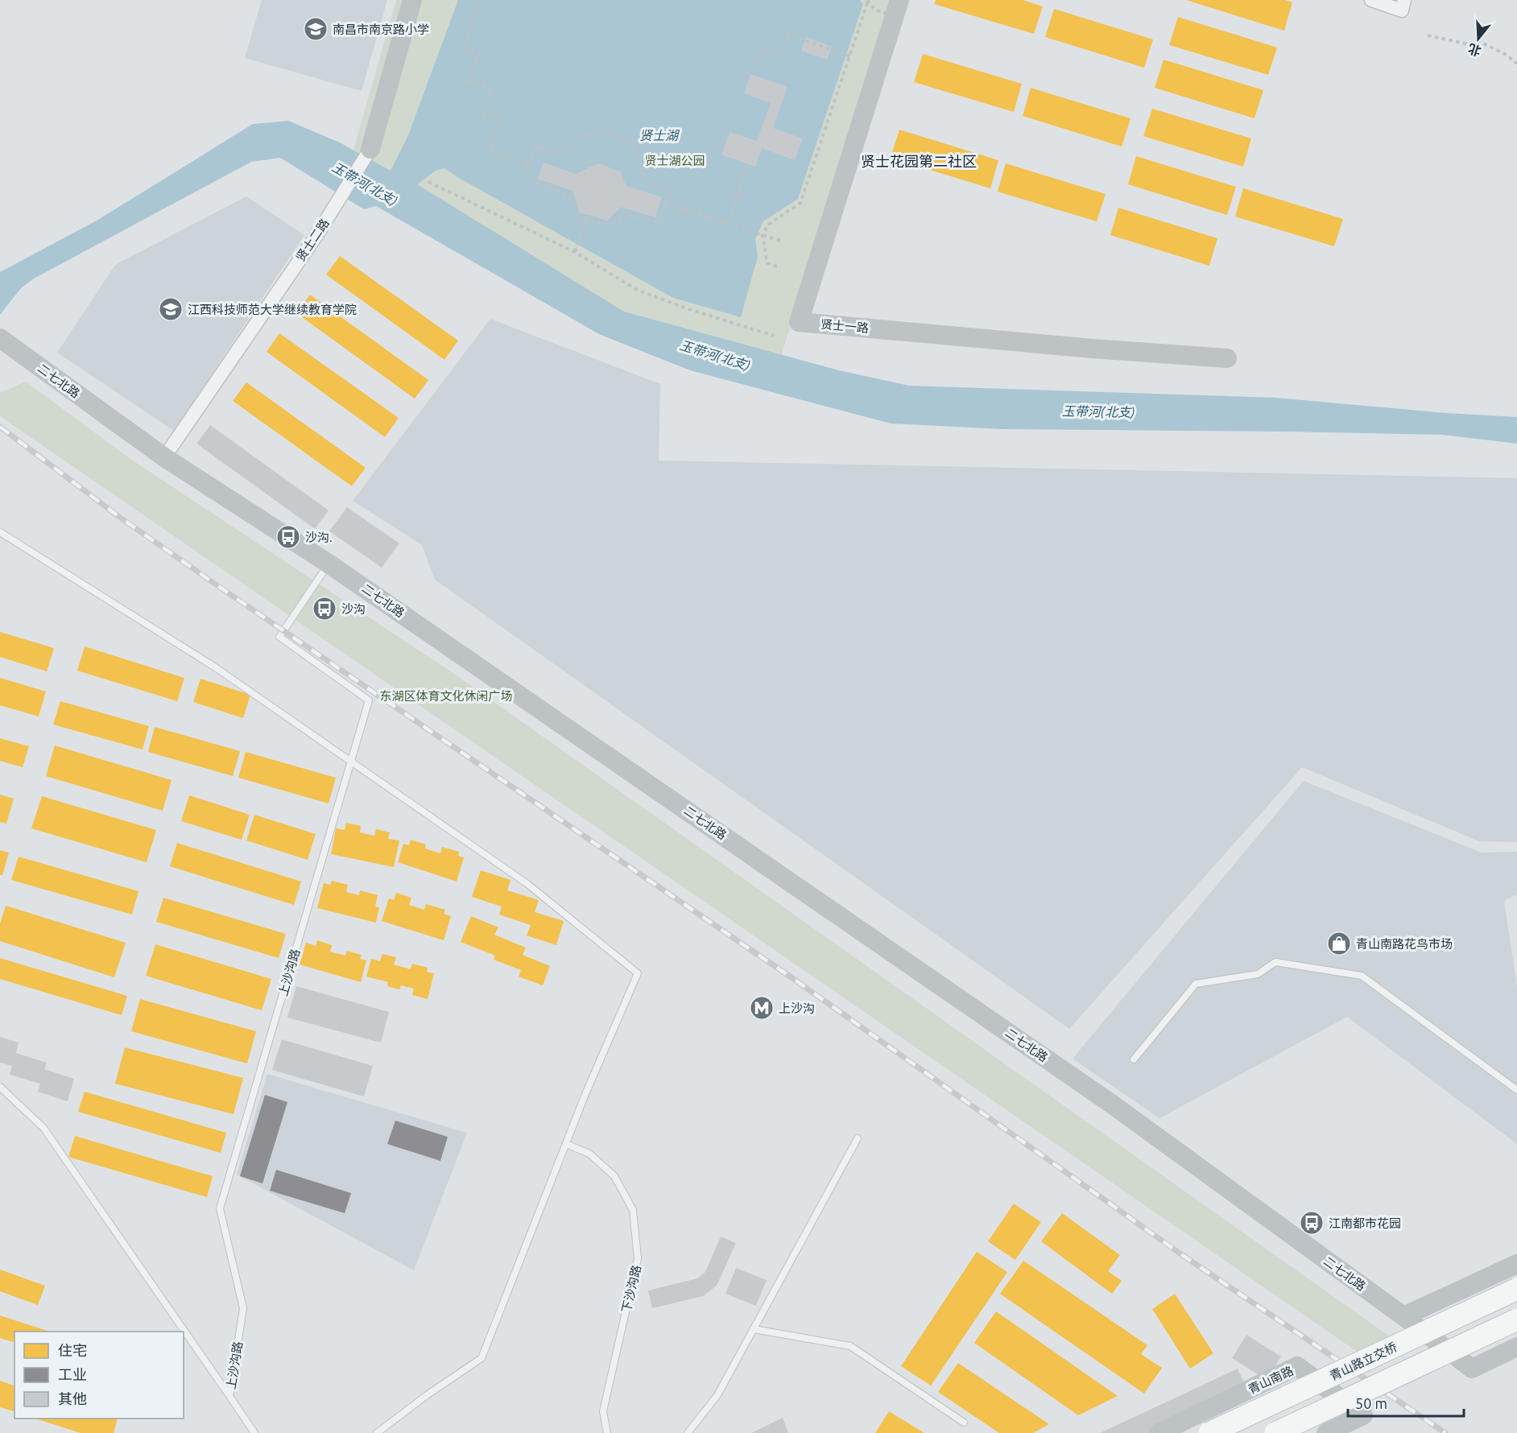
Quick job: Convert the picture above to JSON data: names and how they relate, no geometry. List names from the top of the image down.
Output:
{
  "streets": {
    "main road": [
      "贤士二路",
      "贤士一路",
      "二七北路",
      "青山路立交桥",
      "青山南路"
    ],
    "lane": ["上沙沟路", "下沙沟路"]
  },
  "crossings": [
    ["贤士二路", "二七北路"],
    ["二七北路", "上沙沟路"]
  ],
  "districts": ["贤士花园第二社区"],
  "water": ["贤士湖", "玉带河(北支)"],
  "parks": ["贤士湖公园", "东湖区体育文化休闲广场"],
  "places": {
    "school or university": ["南昌市南京路小学", "江西科技师范大学继续教育学院"],
    "bus stop": ["沙沟.", "沙沟", "江南都市花园"],
    "shop": ["青山南路花鸟市场"],
    "metro station": ["上沙沟"]
  },
  "legend": ["住宅", "工业", "其他"],
  "scale_bar": "50 m",
  "north": "bottom"
}
